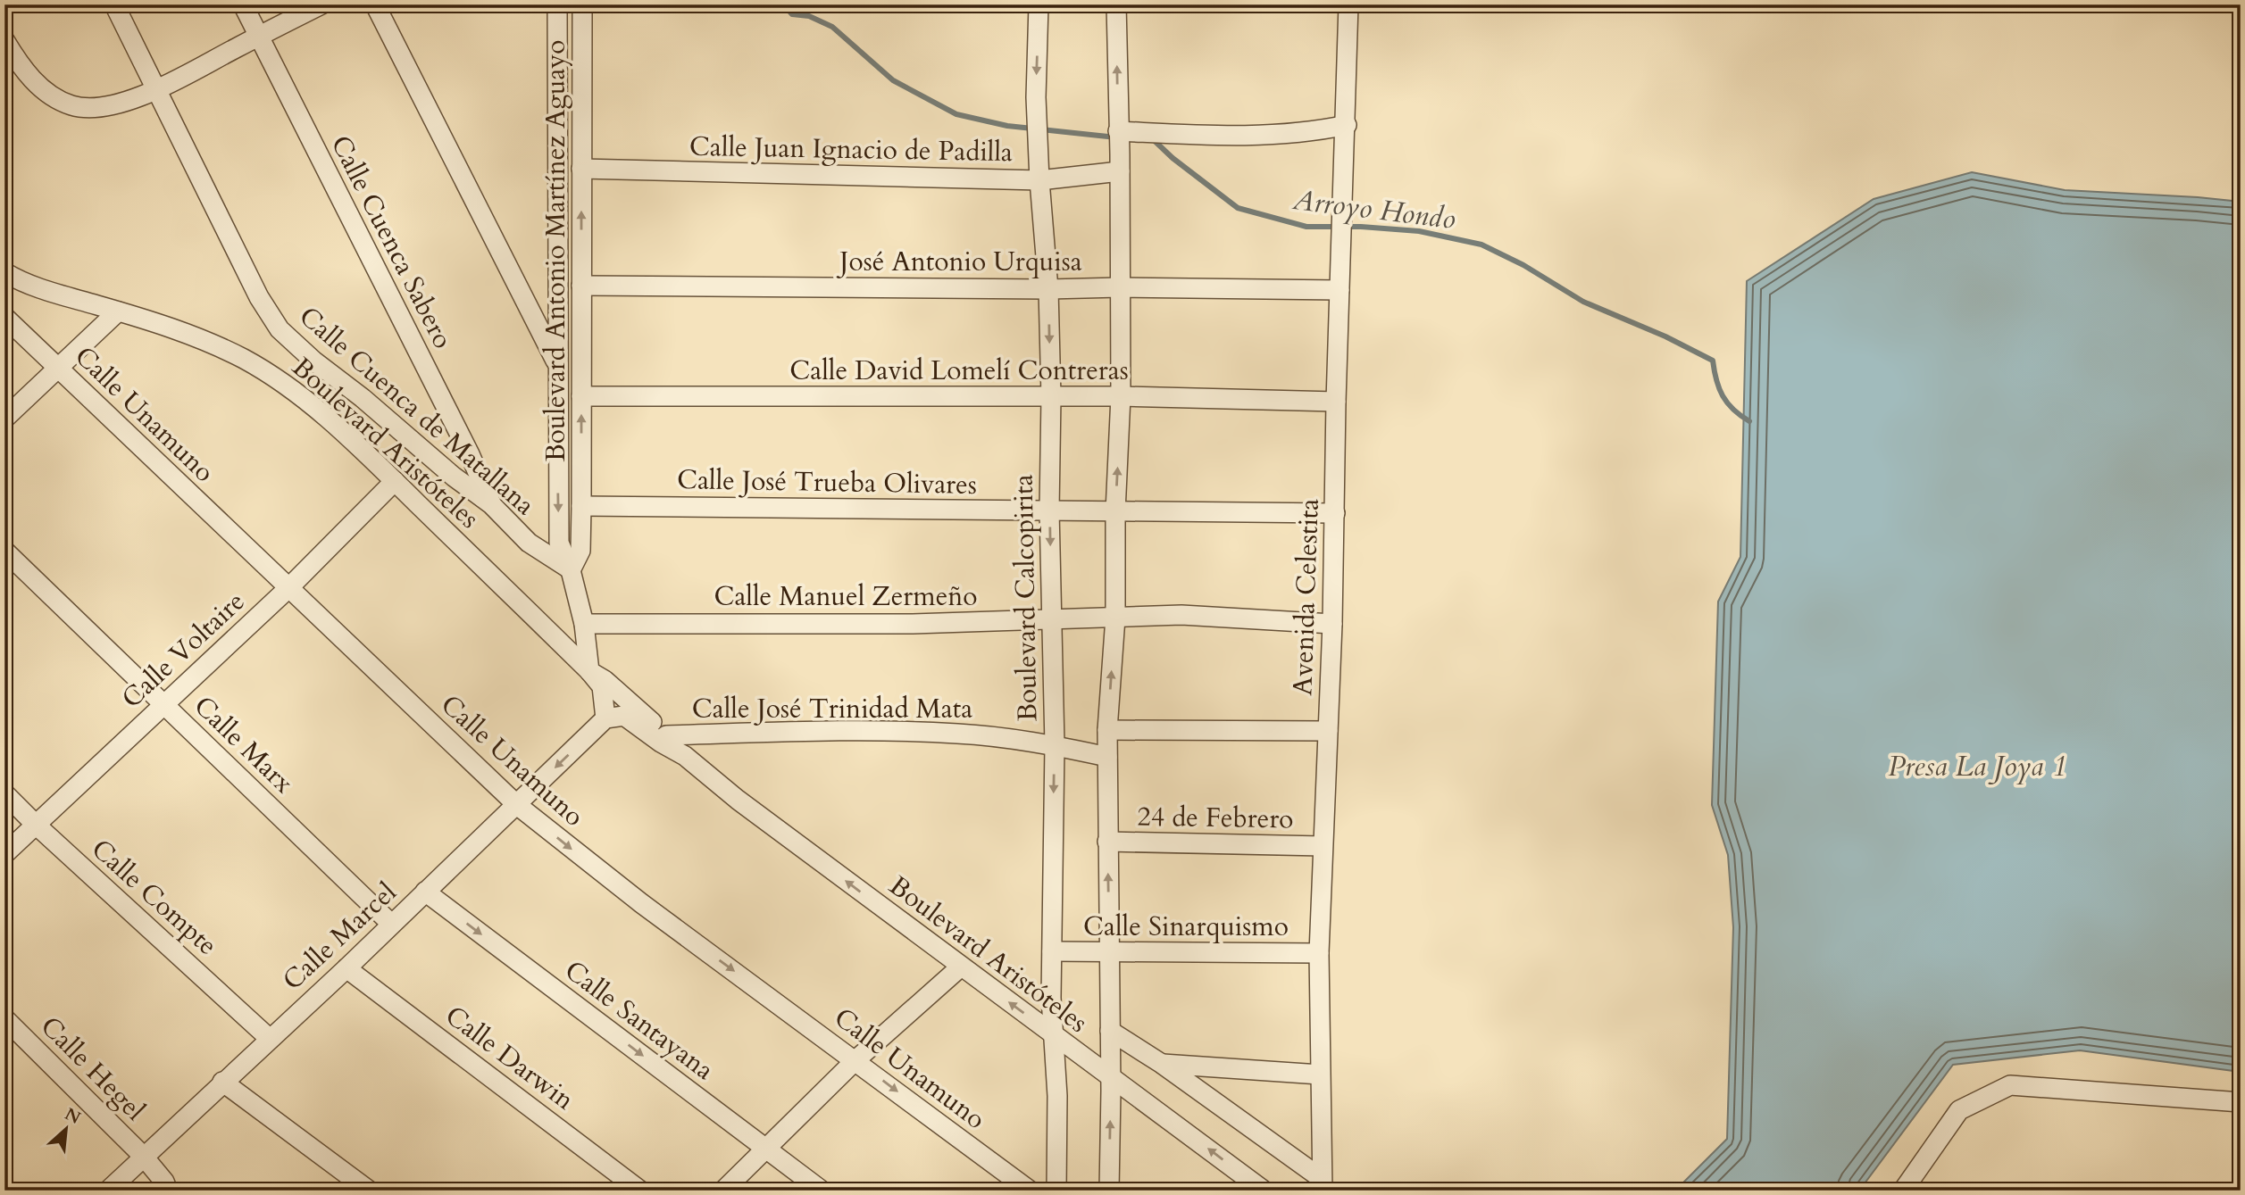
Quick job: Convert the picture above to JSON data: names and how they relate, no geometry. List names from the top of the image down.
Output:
{
  "streets": {
    "street": [
      "Calle Juan Ignacio de Padilla",
      "Calle Cuenca Sabero",
      "Boulevard Antonio Martínez Aguayo",
      "José Antonio Urquisa",
      "Calle David Lomelí Contreras",
      "Calle Cuenca de Matallana",
      "Calle Unamuno",
      "Boulevard Aristóteles",
      "Calle José Trueba Olivares",
      "Calle Manuel Zermeño",
      "Avenida Celestita",
      "Boulevard Calcopirita",
      "Calle Voltaire",
      "Calle José Trinidad Mata",
      "Calle Marx",
      "24 de Febrero",
      "Calle Compte",
      "Calle Sinarquismo",
      "Calle Marcel",
      "Calle Santayana",
      "Calle Darwin",
      "Calle Hegel"
    ]
  },
  "crossings": [
    ["Calle Juan Ignacio de Padilla", "Boulevard Antonio Martínez Aguayo"],
    ["Calle Juan Ignacio de Padilla", "Avenida Celestita"],
    ["Calle Juan Ignacio de Padilla", "Boulevard Calcopirita"],
    ["Calle Cuenca Sabero", "Calle Cuenca de Matallana"],
    ["Boulevard Antonio Martínez Aguayo", "José Antonio Urquisa"],
    ["Boulevard Antonio Martínez Aguayo", "Calle David Lomelí Contreras"],
    ["Boulevard Antonio Martínez Aguayo", "Calle Cuenca de Matallana"],
    ["Boulevard Antonio Martínez Aguayo", "Boulevard Aristóteles"],
    ["Boulevard Antonio Martínez Aguayo", "Calle José Trueba Olivares"],
    ["Boulevard Antonio Martínez Aguayo", "Calle Manuel Zermeño"],
    ["José Antonio Urquisa", "Avenida Celestita"],
    ["José Antonio Urquisa", "Boulevard Calcopirita"],
    ["Calle David Lomelí Contreras", "Avenida Celestita"],
    ["Calle David Lomelí Contreras", "Boulevard Calcopirita"],
    ["Calle Unamuno", "Calle Voltaire"],
    ["Calle Unamuno", "Calle Marcel"],
    ["Boulevard Aristóteles", "Boulevard Calcopirita"],
    ["Boulevard Aristóteles", "Calle Voltaire"],
    ["Boulevard Aristóteles", "Calle José Trinidad Mata"],
    ["Boulevard Aristóteles", "Calle Marcel"],
    ["Calle José Trueba Olivares", "Avenida Celestita"],
    ["Calle José Trueba Olivares", "Boulevard Calcopirita"],
    ["Calle Manuel Zermeño", "Avenida Celestita"],
    ["Calle Manuel Zermeño", "Boulevard Calcopirita"],
    ["Avenida Celestita", "24 de Febrero"],
    ["Avenida Celestita", "Calle Sinarquismo"],
    ["Boulevard Calcopirita", "Calle José Trinidad Mata"],
    ["Boulevard Calcopirita", "Calle Sinarquismo"],
    ["Calle Voltaire", "Calle Marx"],
    ["Calle Voltaire", "Calle Compte"],
    ["Calle Marx", "Calle Marcel"],
    ["Calle Compte", "Calle Marcel"],
    ["Calle Marcel", "Calle Santayana"],
    ["Calle Marcel", "Calle Darwin"],
    ["Calle Marcel", "Calle Hegel"]
  ],
  "one_way": ["Calle Unamuno", "Boulevard Aristóteles", "Calle Santayana"],
  "water": ["Arroyo Hondo", "Presa La Joya 1"],
  "north": "top right"
}
